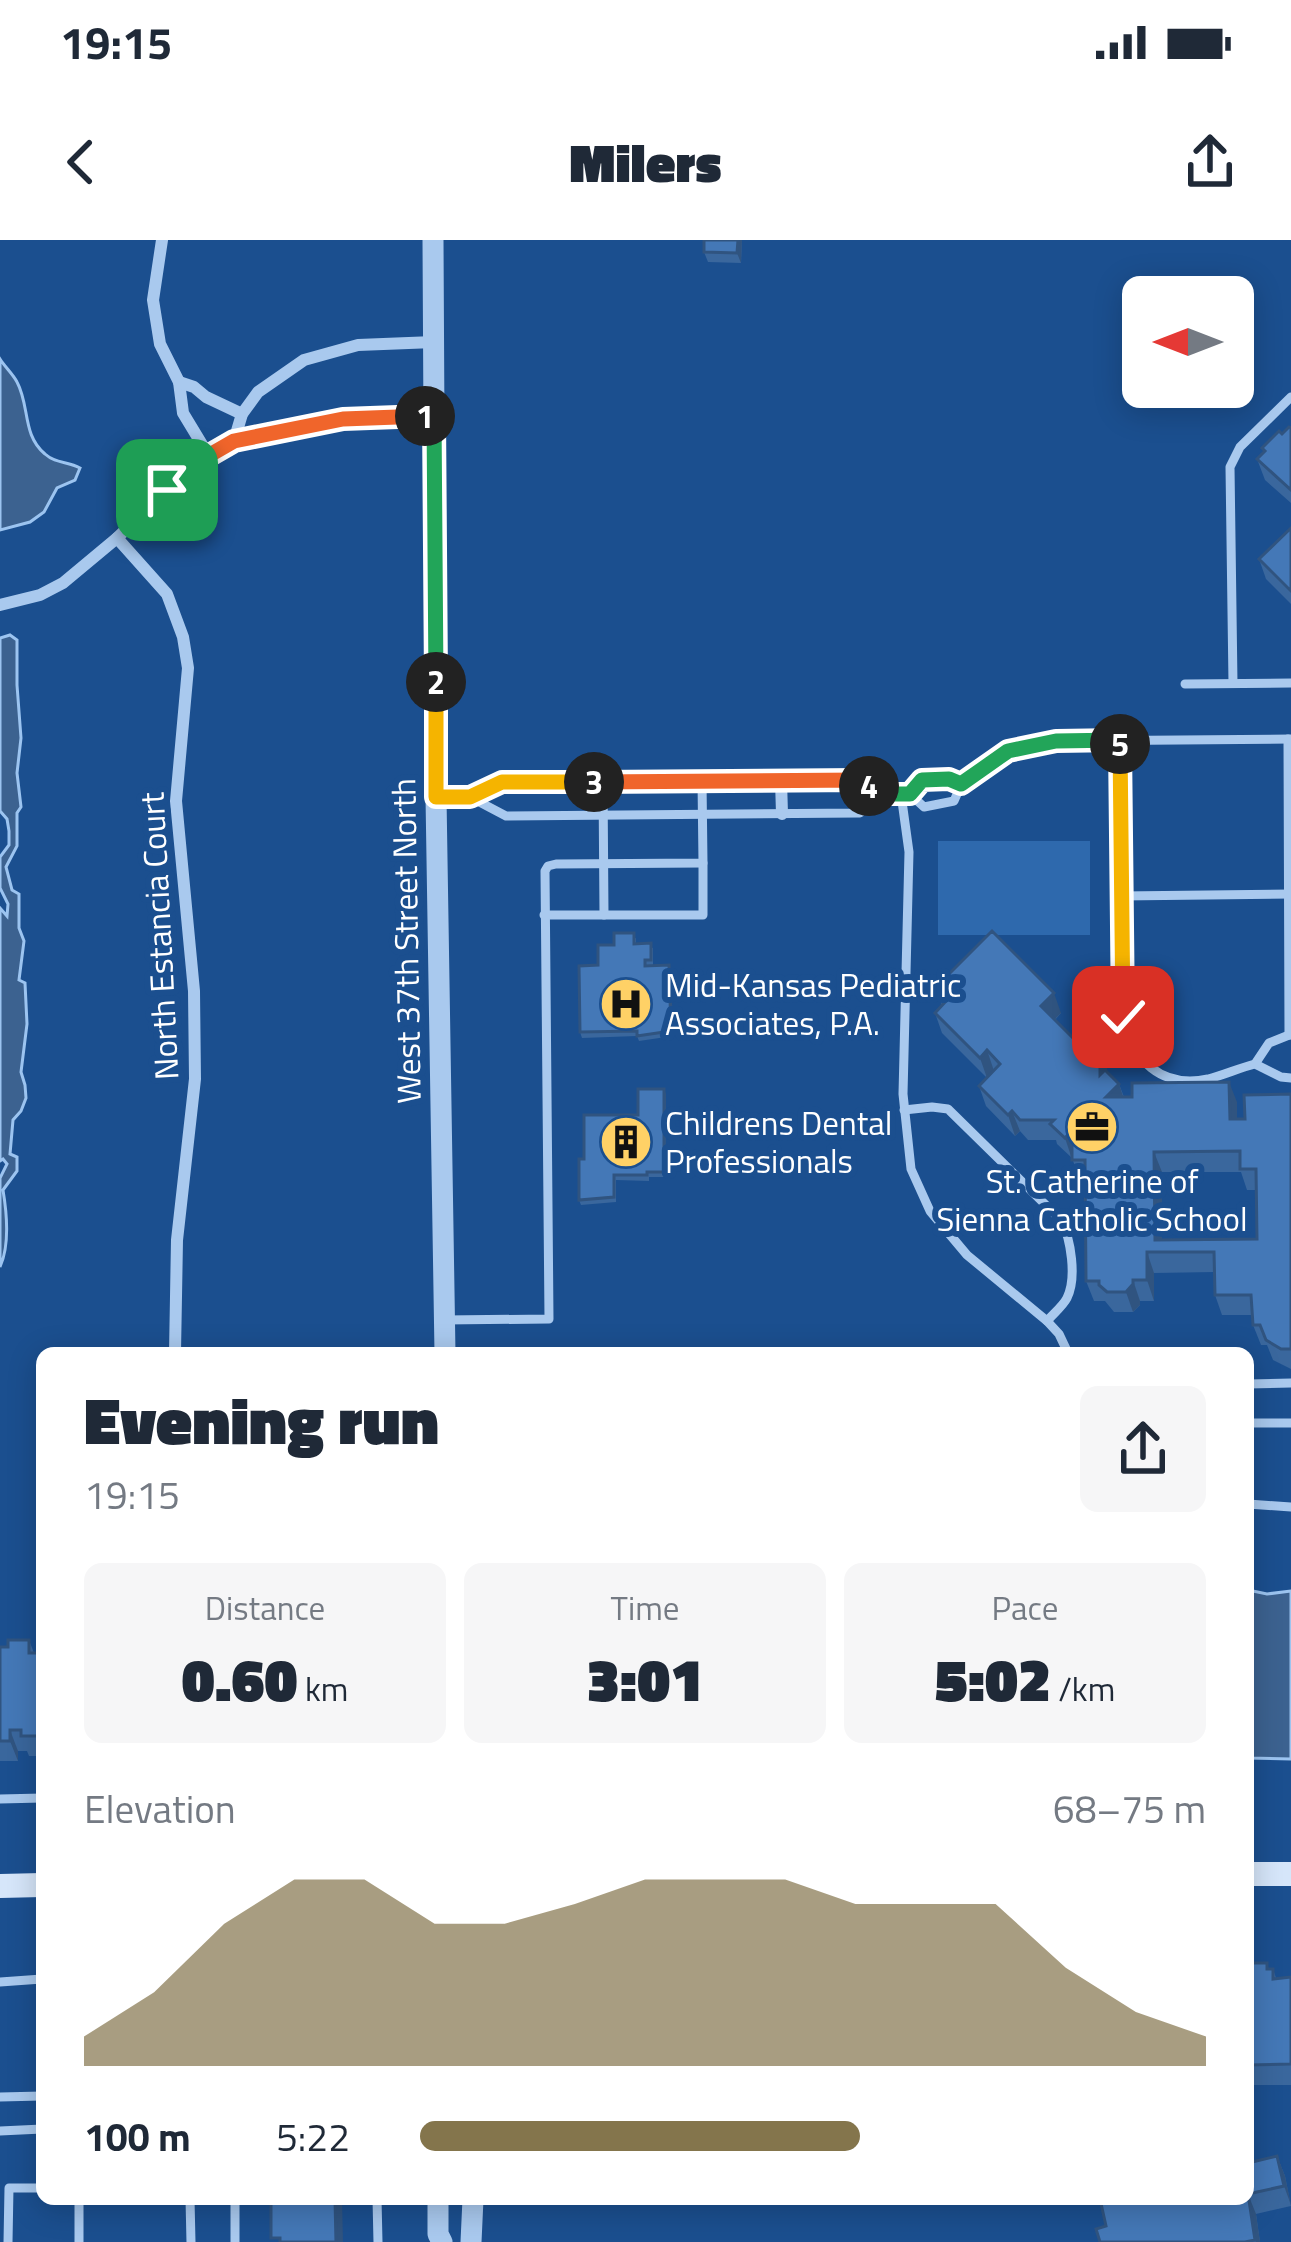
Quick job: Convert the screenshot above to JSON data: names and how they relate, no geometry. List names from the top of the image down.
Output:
{
  "streets": {
    "street": ["North Estancia Court", "West 37th Street North"]
  },
  "places": {
    "hospital": ["Mid-Kansas Pediatric Associates, P.A."],
    "office": ["St. Catherine of Sienna Catholic School"],
    "building": ["Childrens Dental Professionals"]
  },
  "north": "left",
  "page": {
    "status": "19:15",
    "header": "Milers",
    "pins": [
      "1",
      "2",
      "5",
      "3",
      "4"
    ],
    "heading": ["Evening run", "19:15"],
    "stats": [
      ["Distance", "0.60 km"],
      ["Time", "3:01"],
      ["Pace", "5:02 /km"]
    ],
    "chart": ["Elevation", "68–75 m"],
    "list": [
      {
        "name": "100 m",
        "note": "5:22"
      }
    ]
  }
}
